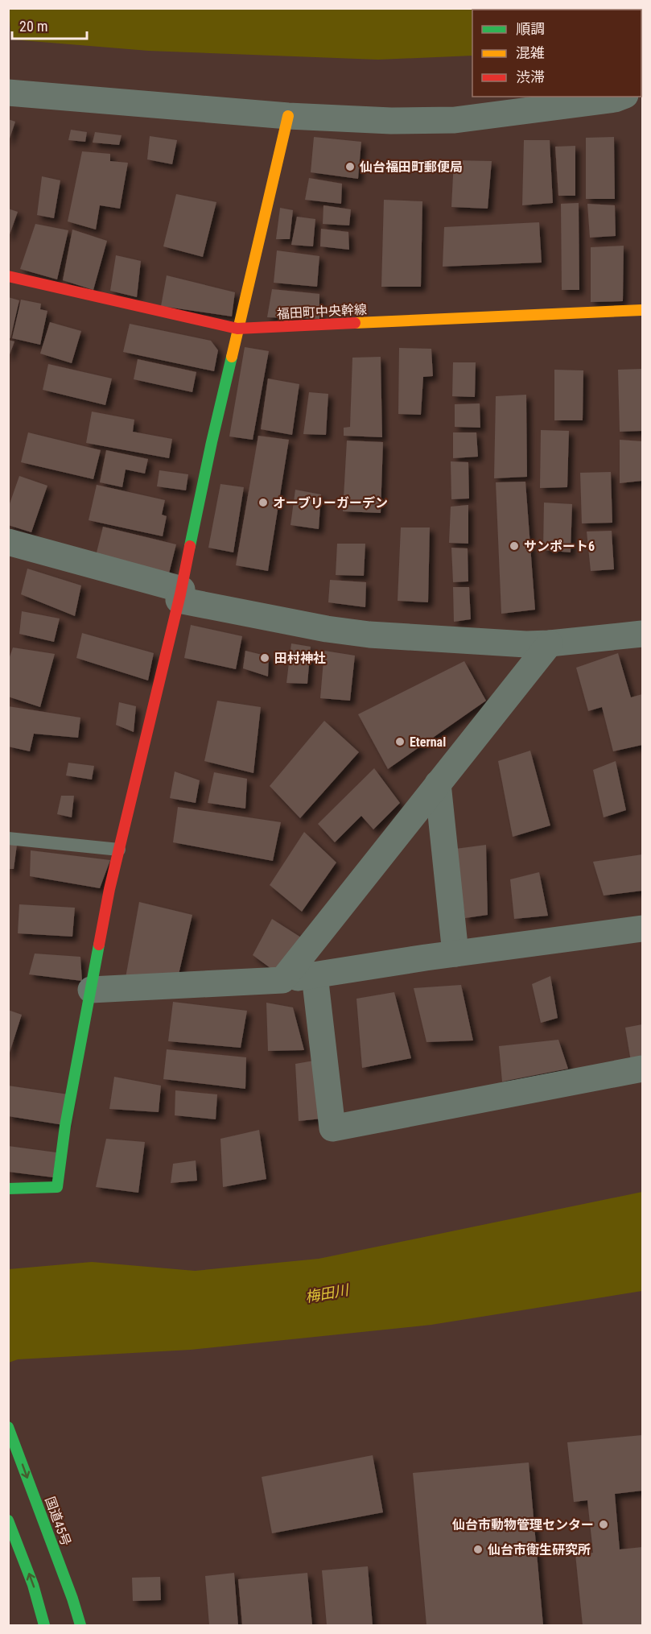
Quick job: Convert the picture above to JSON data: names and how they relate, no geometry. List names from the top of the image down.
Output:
{
  "streets": {
    "main road": ["福田町中央幹線", "国道45号"]
  },
  "water": ["梅田川"],
  "places": [
    "仙台福田町郵便局",
    "オーブリーガーデン",
    "サンポート6",
    "田村神社",
    "Eternal",
    "仙台市動物管理センター",
    "仙台市衛生研究所"
  ],
  "legend": ["順調", "混雑", "渋滞"],
  "scale_bar": "20 m"
}
